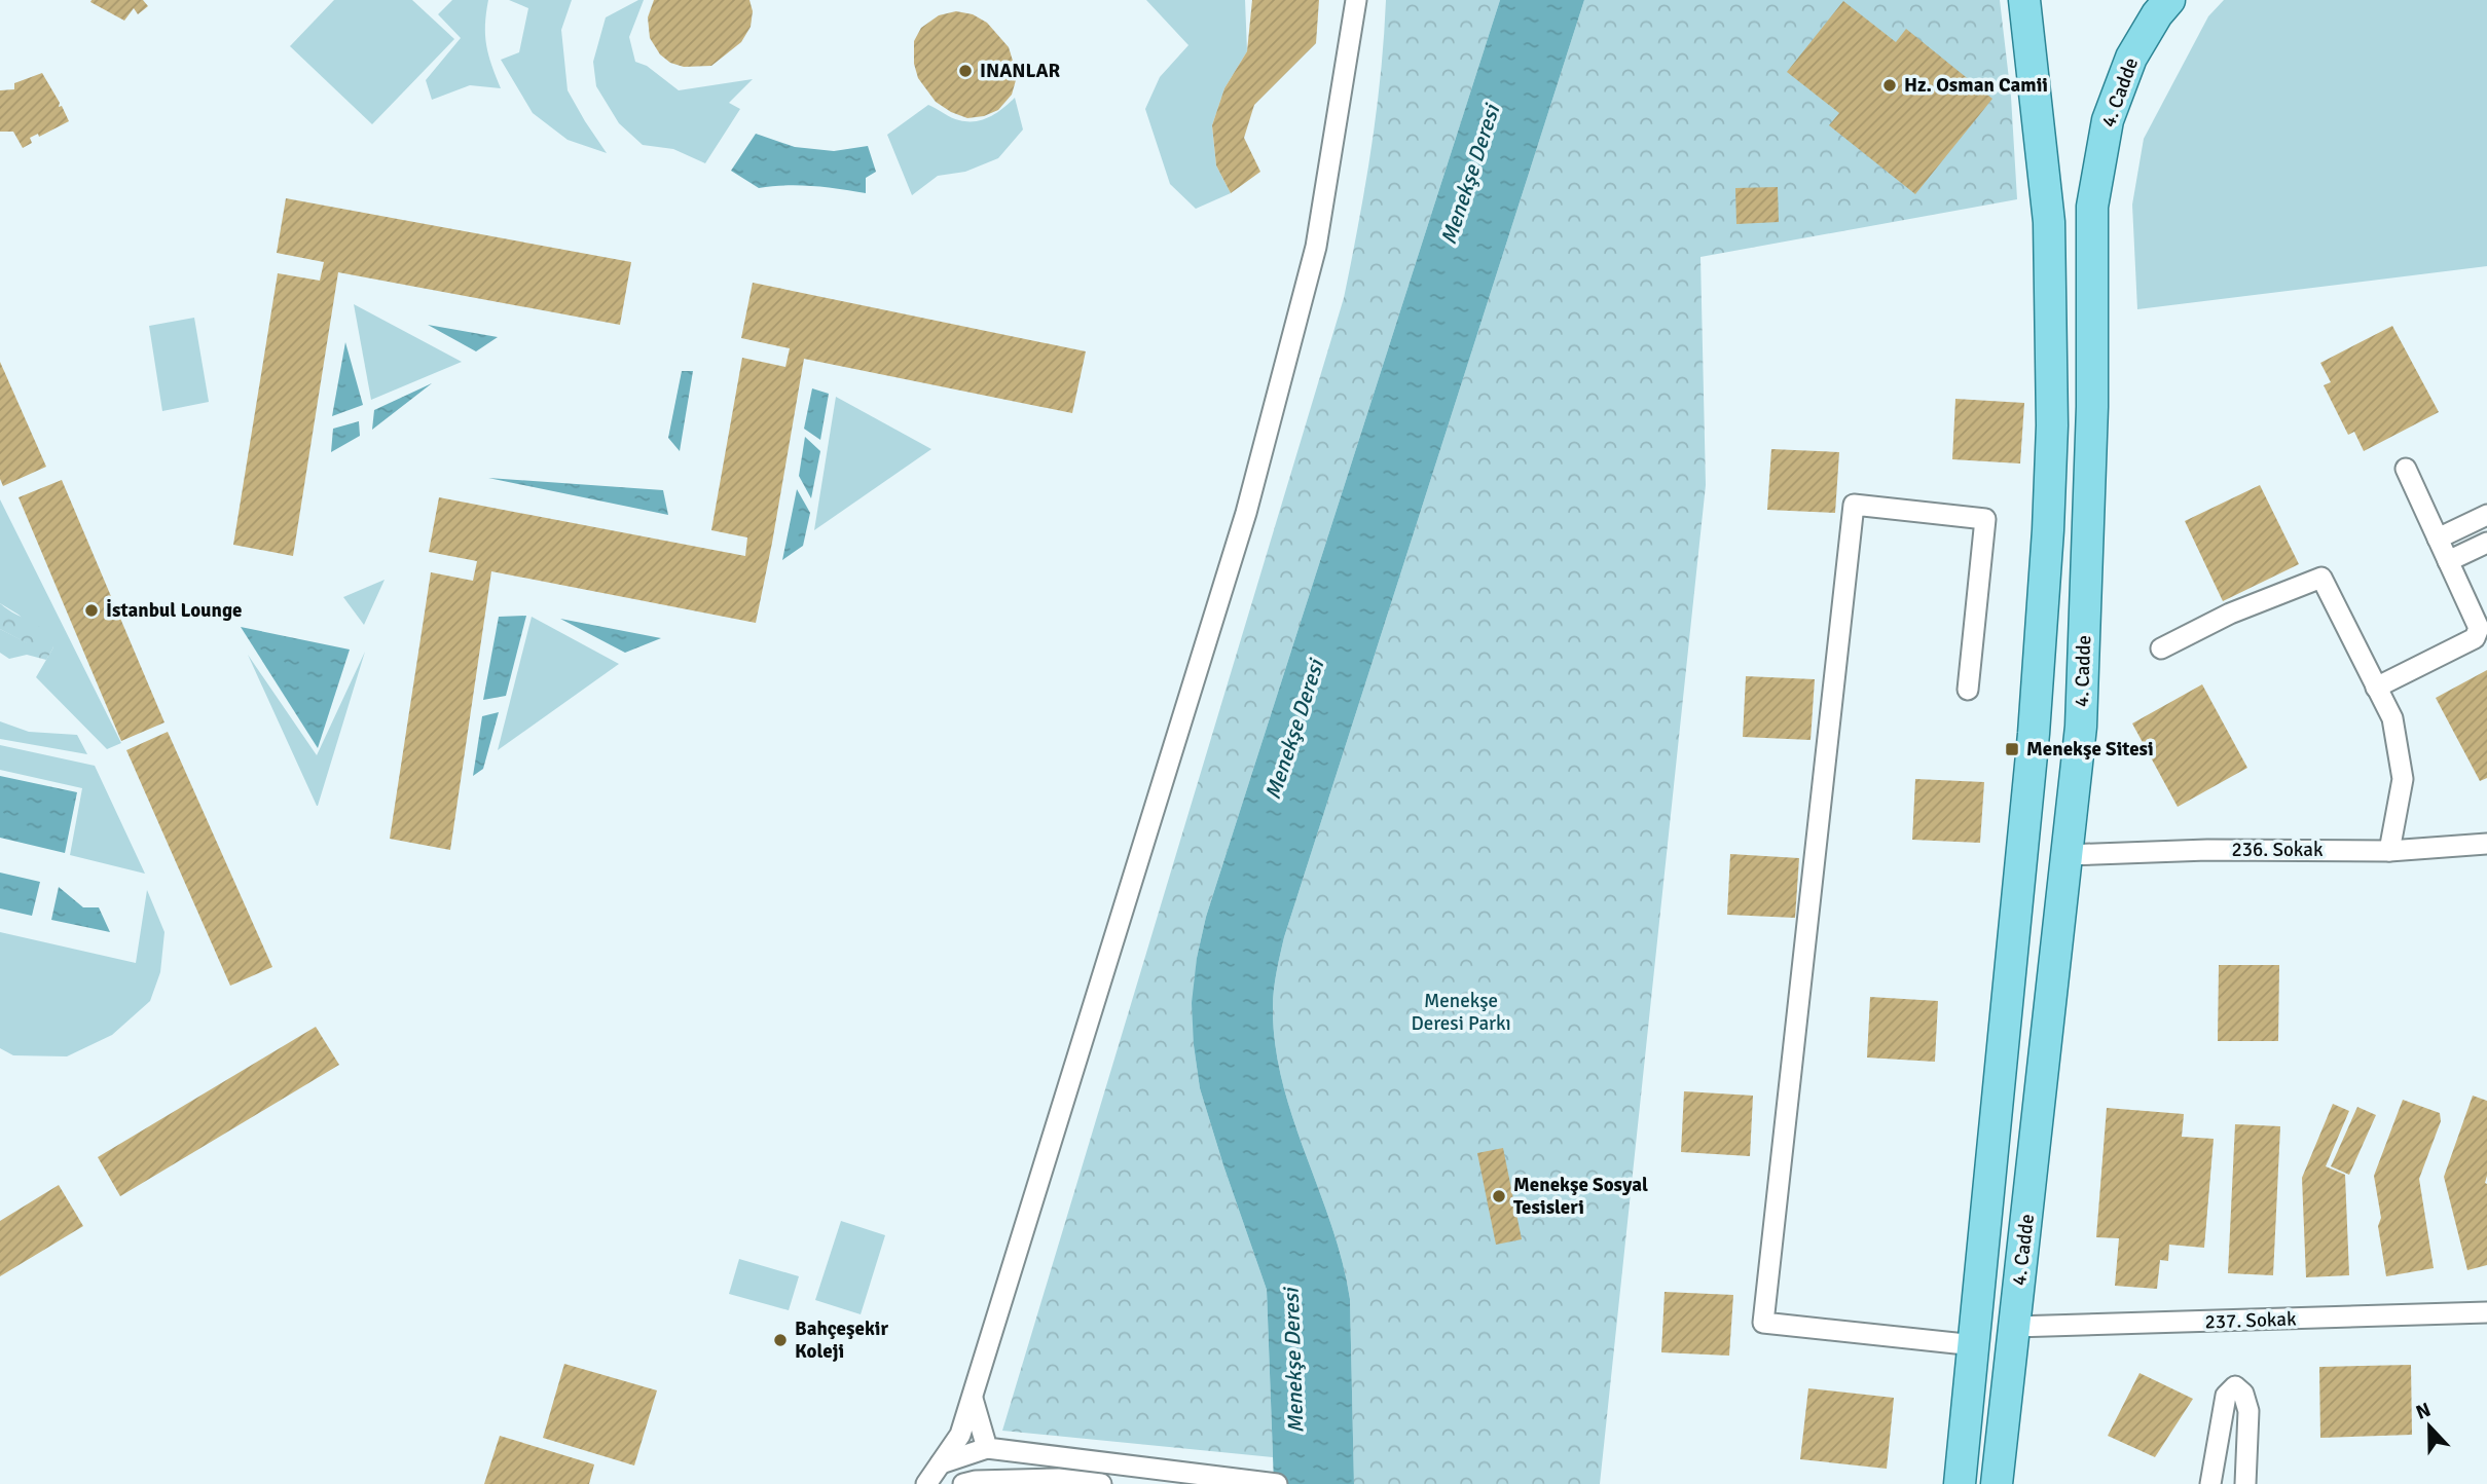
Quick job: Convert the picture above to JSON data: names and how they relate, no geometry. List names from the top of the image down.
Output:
{
  "streets": {
    "main road": ["4. Cadde"],
    "street": ["236. Sokak", "237. Sokak"]
  },
  "crossings": [
    ["4. Cadde", "236. Sokak"],
    ["4. Cadde", "237. Sokak"]
  ],
  "water": ["Menekşe Deresi"],
  "parks": ["Menekşe Deresi Parkı"],
  "places": {
    "other": [
      "INANLAR",
      "Hz. Osman Camii",
      "İstanbul Lounge",
      "Menekşe Sosyal Tesisleri",
      "Bahçeşekir Koleji"
    ],
    "transit": ["Menekşe Sitesi"]
  },
  "north": "top"
}
